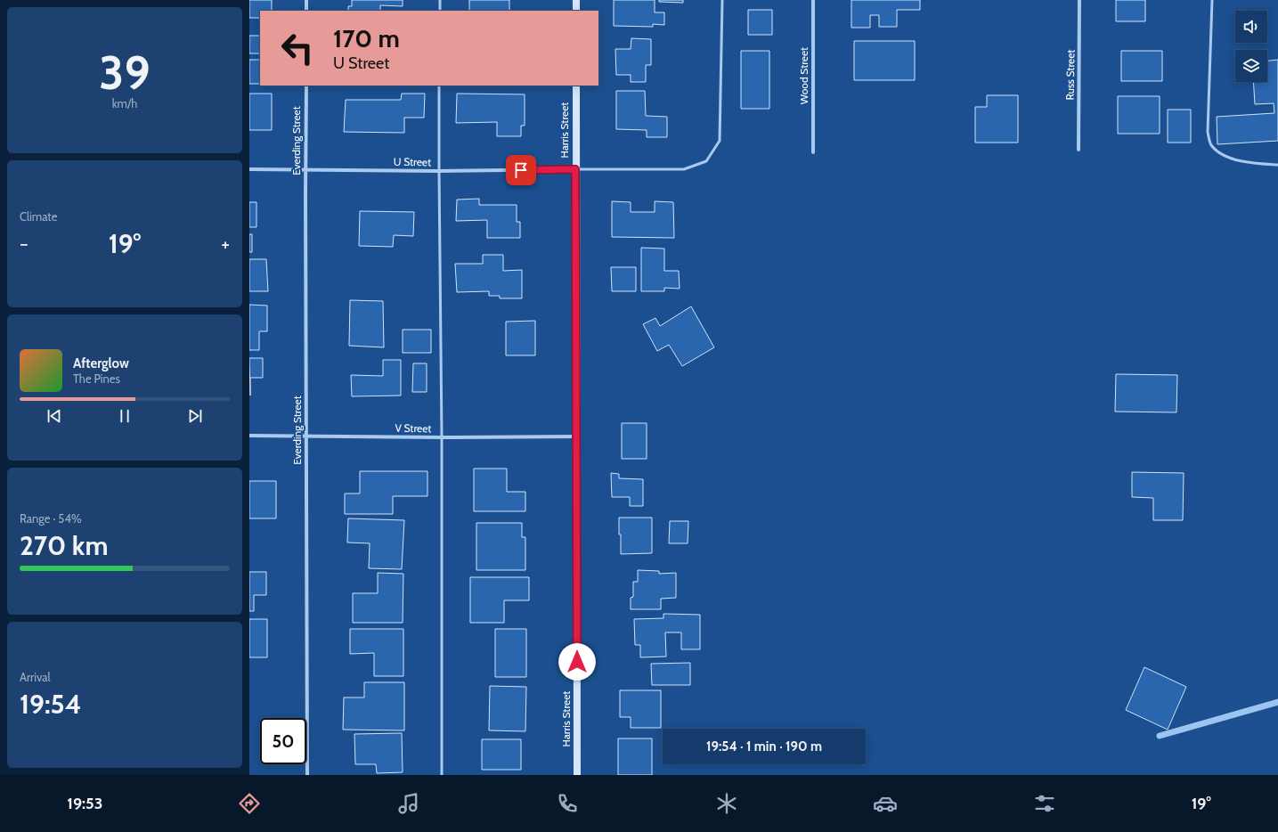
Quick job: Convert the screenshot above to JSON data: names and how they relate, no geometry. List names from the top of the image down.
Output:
{
  "streets": {
    "main road": ["Harris Street"],
    "street": [
      "Russ Street",
      "Wood Street",
      "Everding Street",
      "U Street",
      "V Street"
    ]
  },
  "crossings": [
    ["Harris Street", "U Street"],
    ["Harris Street", "V Street"],
    ["Everding Street", "U Street"],
    ["Everding Street", "V Street"]
  ],
  "page": {
    "tile": [
      ["39", "km/h"],
      "Climate",
      ["Range · 54%", "270 km"],
      ["Arrival", "19:54"]
    ],
    "turn": ["170 m", "U Street"],
    "heat": ["−", "19°", "+"],
    "song": ["Afterglow", "The Pines"],
    "limit": "50",
    "trip": "19:54 · 1 min · 190 m",
    "tabs": ["19:53", "19°"]
  }
}
